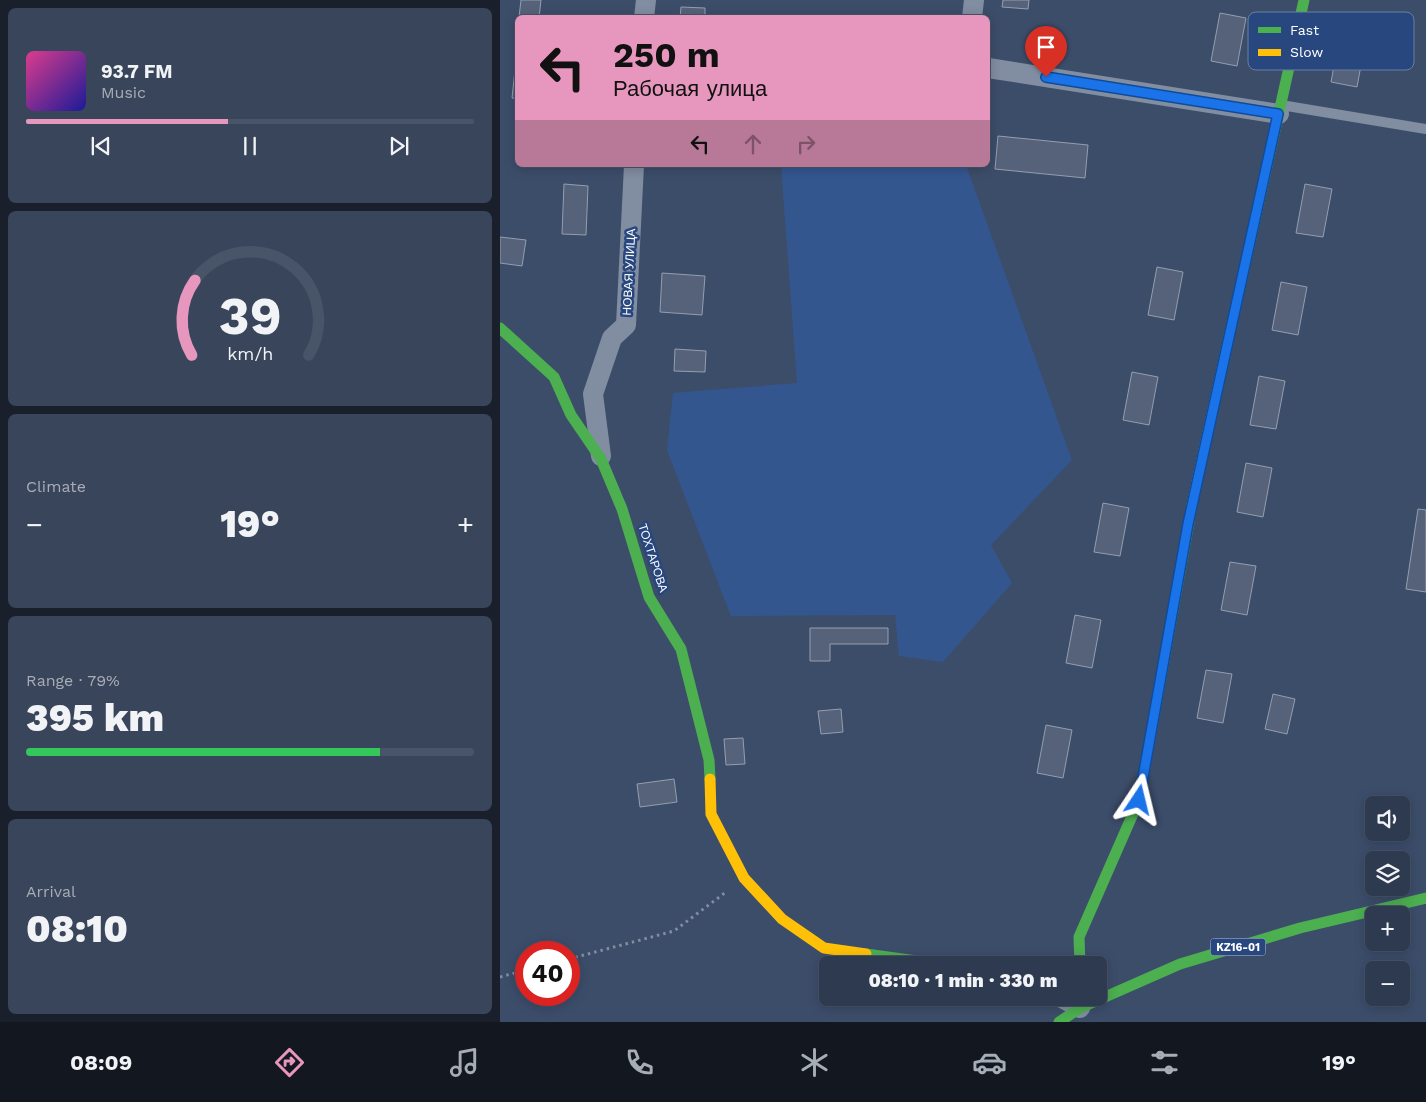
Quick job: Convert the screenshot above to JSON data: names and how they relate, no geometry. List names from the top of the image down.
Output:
{
  "streets": {
    "street": ["НОВАЯ УЛИЦА", "ТОХТАРОВА", "KZ16-01"]
  },
  "crossings": [
    ["НОВАЯ УЛИЦА", "ТОХТАРОВА"]
  ],
  "legend": ["Fast", "Slow"],
  "page": {
    "turn": ["250 m", "Рабочая улица"],
    "song": ["93.7 FM", "Music"],
    "tile": [
      "Climate",
      ["Range · 79%", "395 km"],
      ["Arrival", "08:10"]
    ],
    "heat": ["−", "19°", "+"],
    "map_buttons": ["+", "−"],
    "limit": "40",
    "trip": "08:10 · 1 min · 330 m",
    "tabs": ["08:09", "19°"],
    "gauge": ["39", "km/h"]
  }
}
